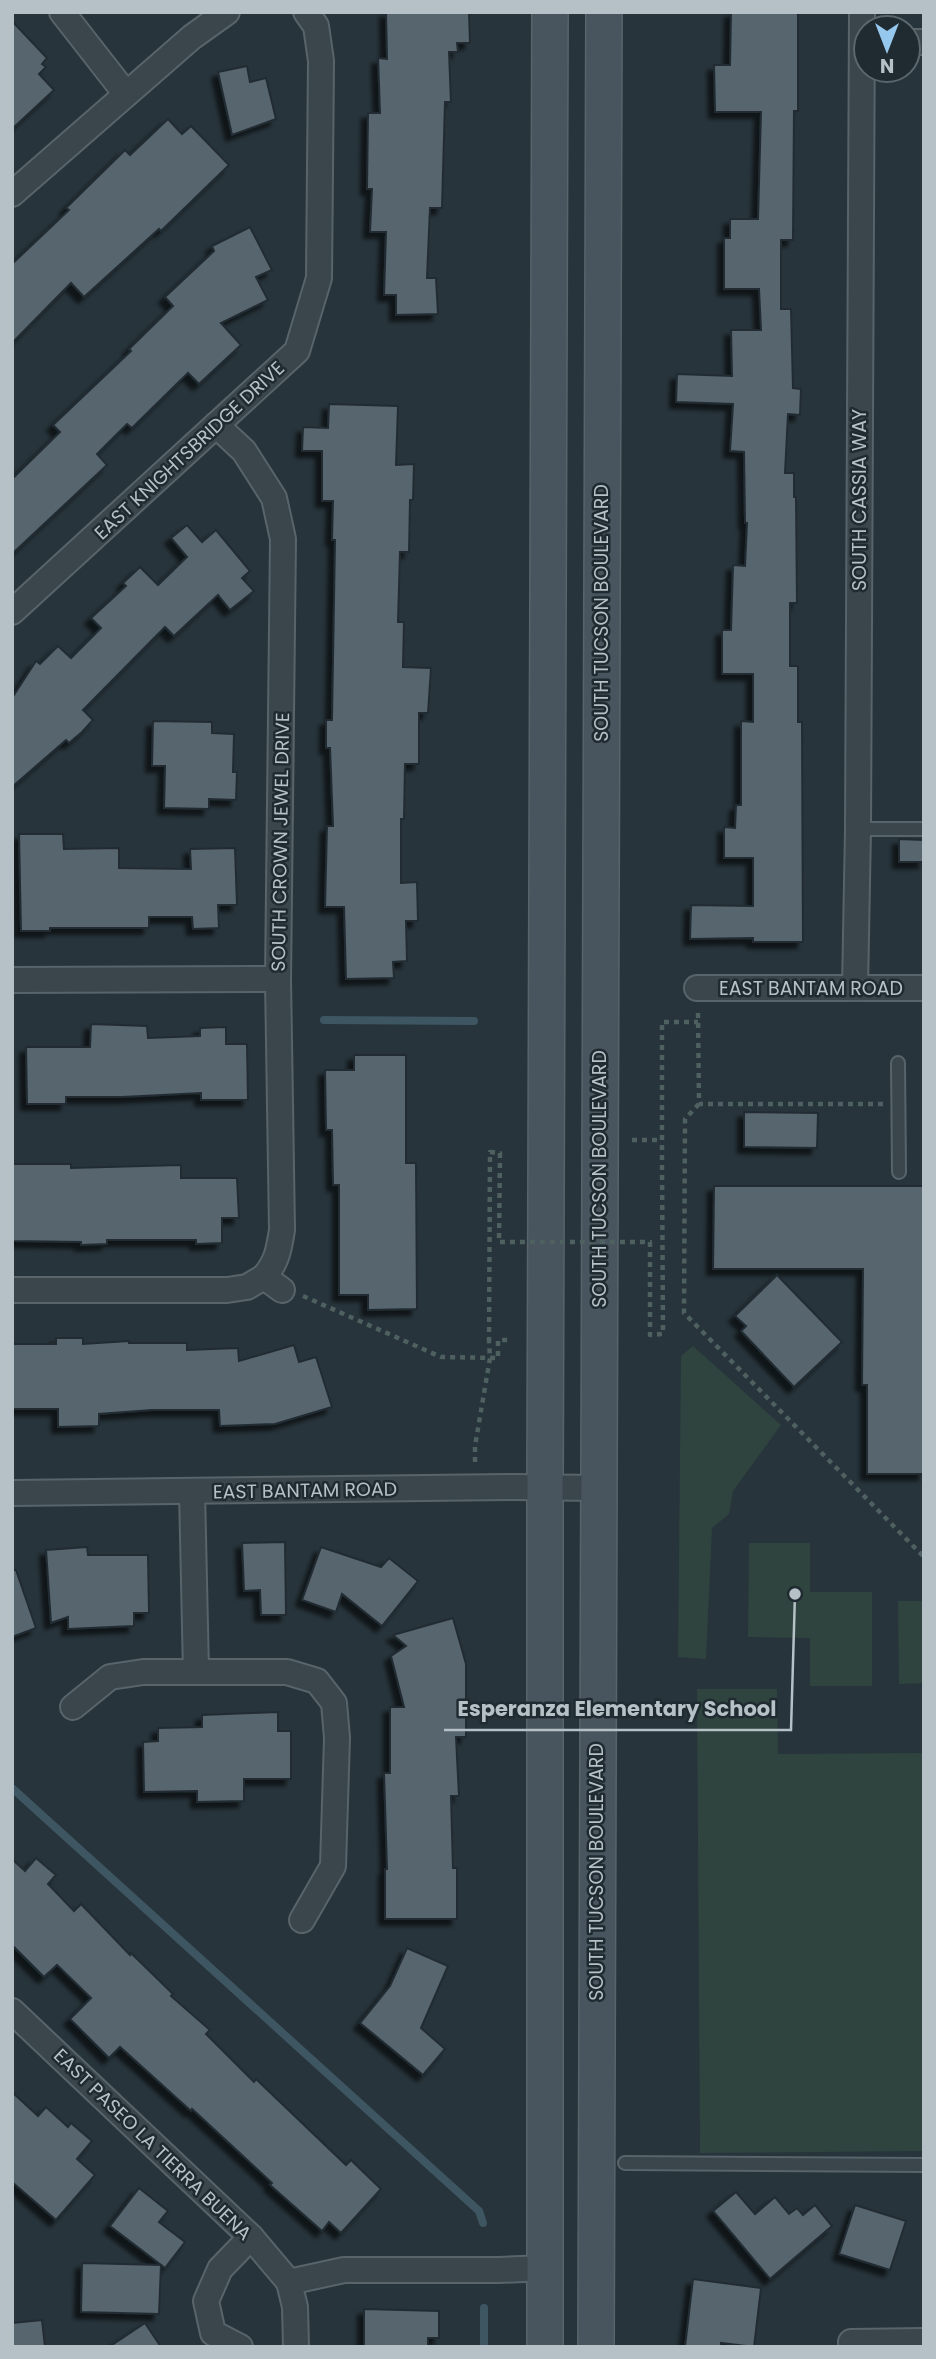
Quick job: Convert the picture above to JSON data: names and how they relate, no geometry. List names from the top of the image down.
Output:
{
  "streets": {
    "main road": ["SOUTH TUCSON BOULEVARD"],
    "street": [
      "EAST KNIGHTSBRIDGE DRIVE",
      "SOUTH CASSIA WAY",
      "SOUTH CROWN JEWEL DRIVE",
      "EAST BANTAM ROAD",
      "EAST PASEO LA TIERRA BUENA"
    ]
  },
  "crossings": [
    ["EAST KNIGHTSBRIDGE DRIVE", "SOUTH CROWN JEWEL DRIVE"],
    ["SOUTH CASSIA WAY", "EAST BANTAM ROAD"],
    ["SOUTH TUCSON BOULEVARD", "EAST BANTAM ROAD"]
  ],
  "places": ["Esperanza Elementary School"],
  "north": "bottom"
}
